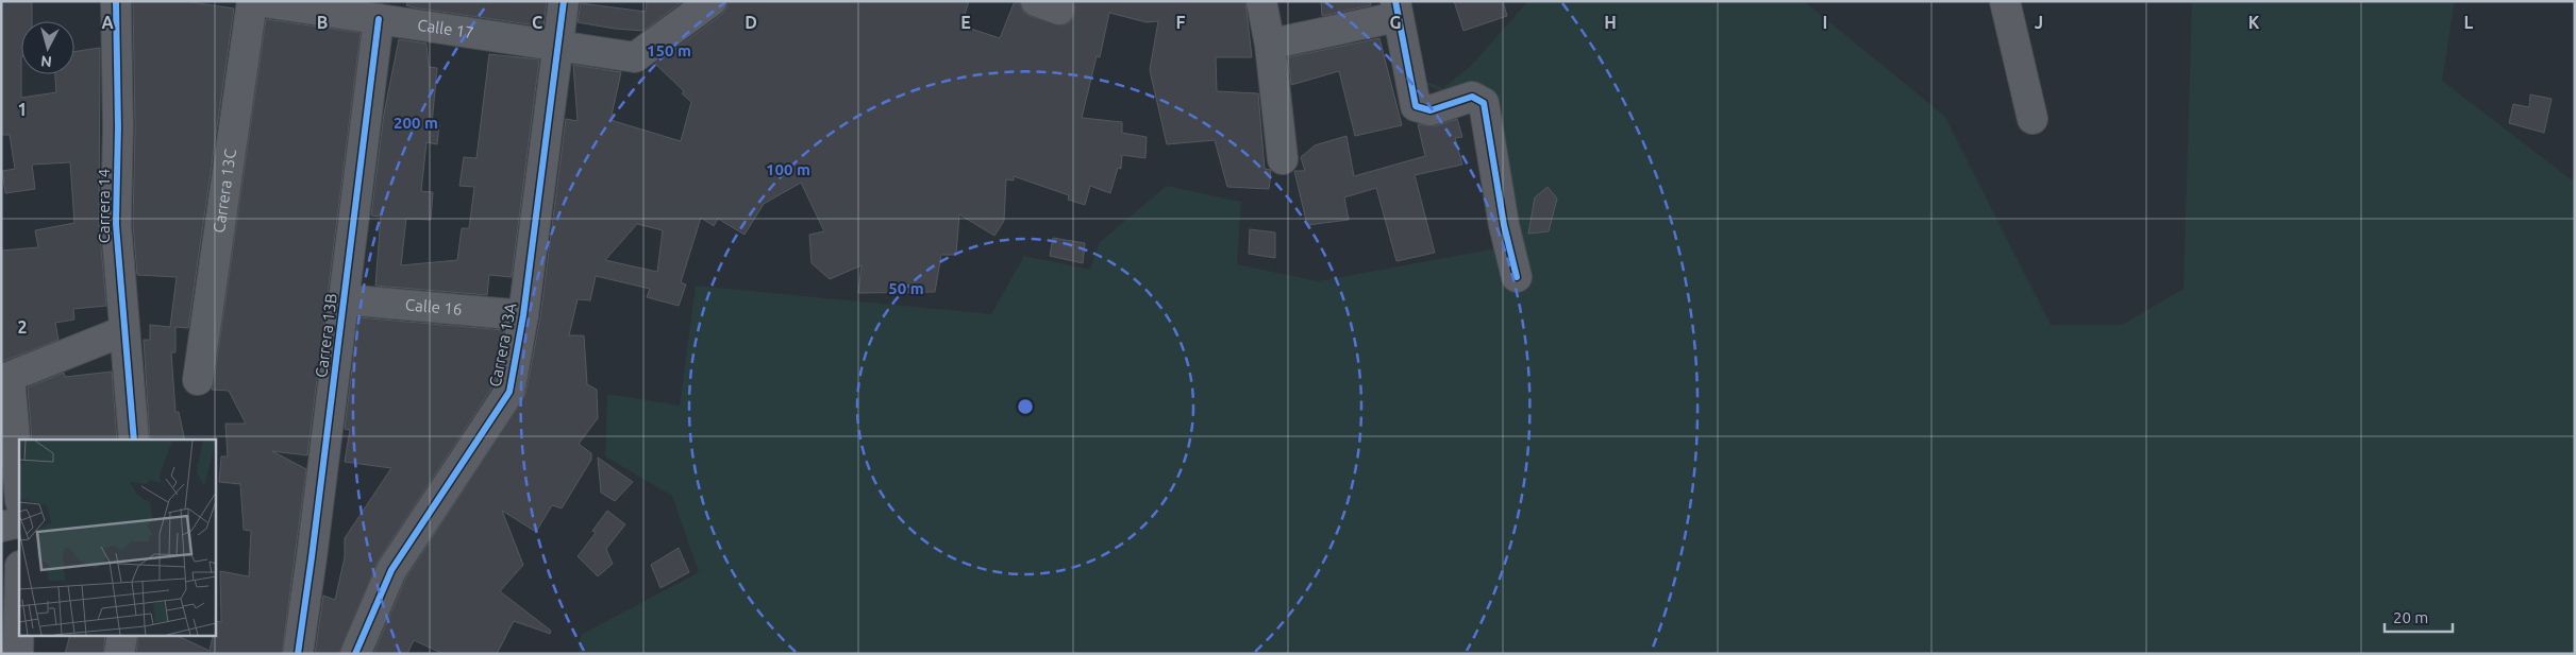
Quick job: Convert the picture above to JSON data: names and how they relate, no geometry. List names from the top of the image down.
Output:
{
  "streets": {
    "street": [
      "Calle 17",
      "Carrera 13C",
      "Carrera 14",
      "Calle 16",
      "Carrera 13B",
      "Carrera 13A"
    ]
  },
  "crossings": [
    ["Calle 17", "Carrera 13B"],
    ["Calle 17", "Carrera 13A"],
    ["Calle 16", "Carrera 13B"],
    ["Calle 16", "Carrera 13A"]
  ],
  "scale_bar": "20 m",
  "north": "bottom",
  "grid": {
    "columns": [
      "A",
      "B",
      "C",
      "D",
      "E",
      "F",
      "G",
      "H",
      "I",
      "J",
      "K",
      "L"
    ],
    "rows": ["1", "2"]
  },
  "rings": [
    "150 m",
    "200 m",
    "100 m",
    "50 m"
  ]
}
